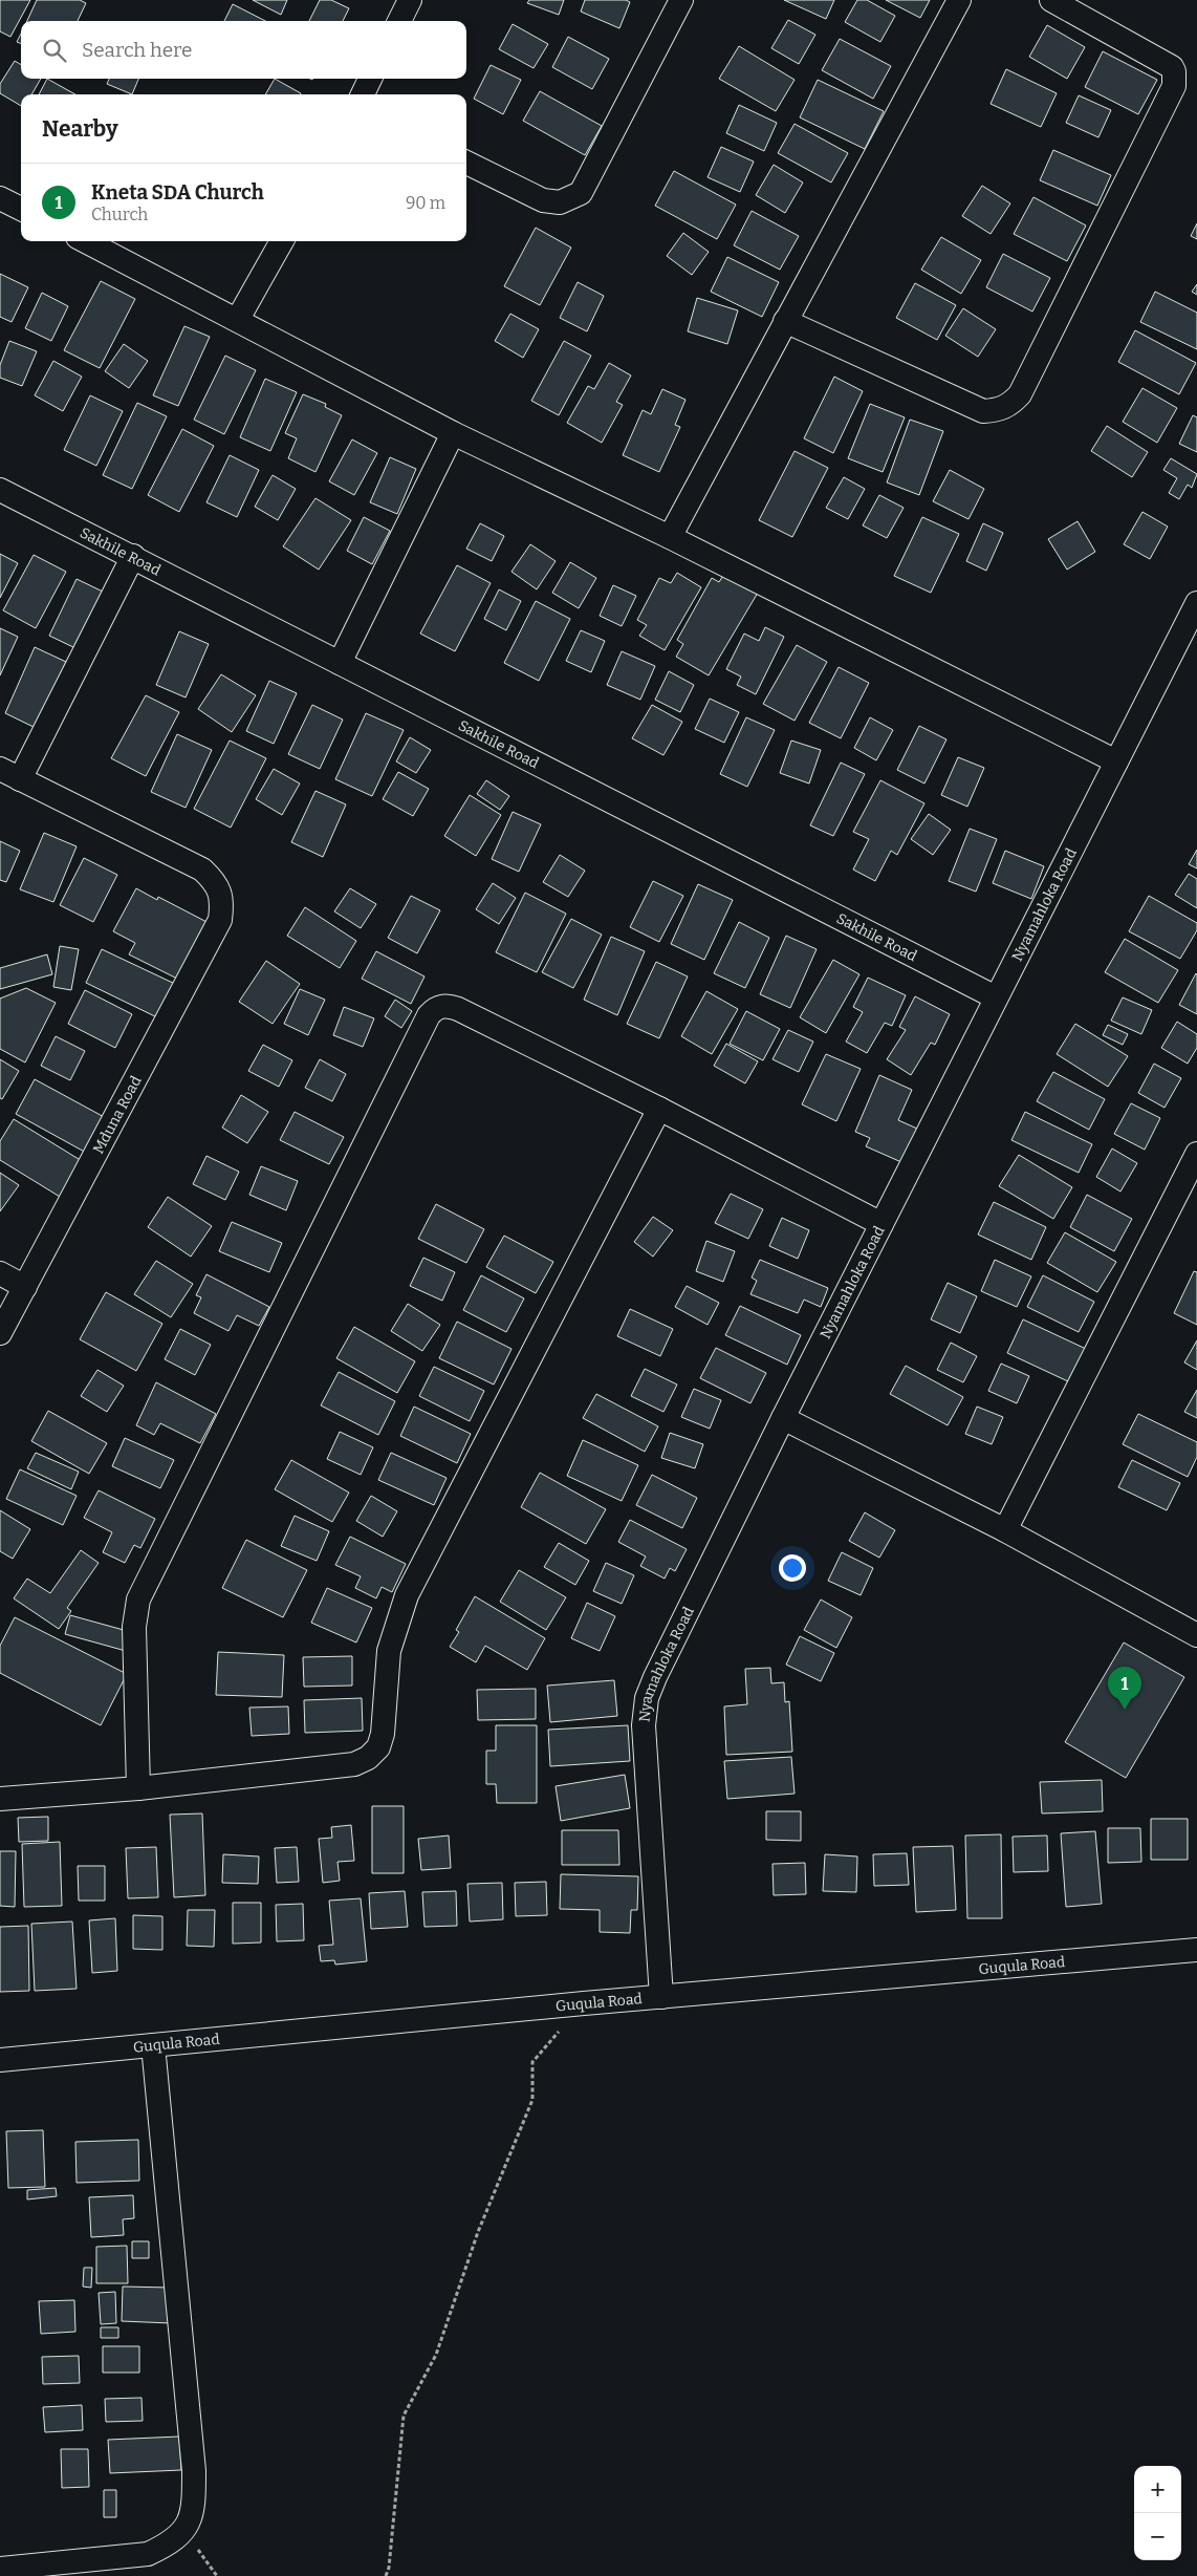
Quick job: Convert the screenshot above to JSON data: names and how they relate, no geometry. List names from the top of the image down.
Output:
{
  "streets": {
    "street": [
      "Sakhile Road",
      "Nyamahloka Road",
      "Mduna Road",
      "Guqula Road"
    ]
  },
  "crossings": [
    ["Sakhile Road", "Nyamahloka Road"],
    ["Nyamahloka Road", "Guqula Road"]
  ],
  "page": {
    "search": "Search here",
    "heading": "Nearby",
    "list": [
      {
        "mark": "1",
        "name": "Kneta SDA Church",
        "note": "Church",
        "value": "90 m"
      }
    ],
    "pins": "1",
    "map_buttons": ["+", "−"]
  }
}
